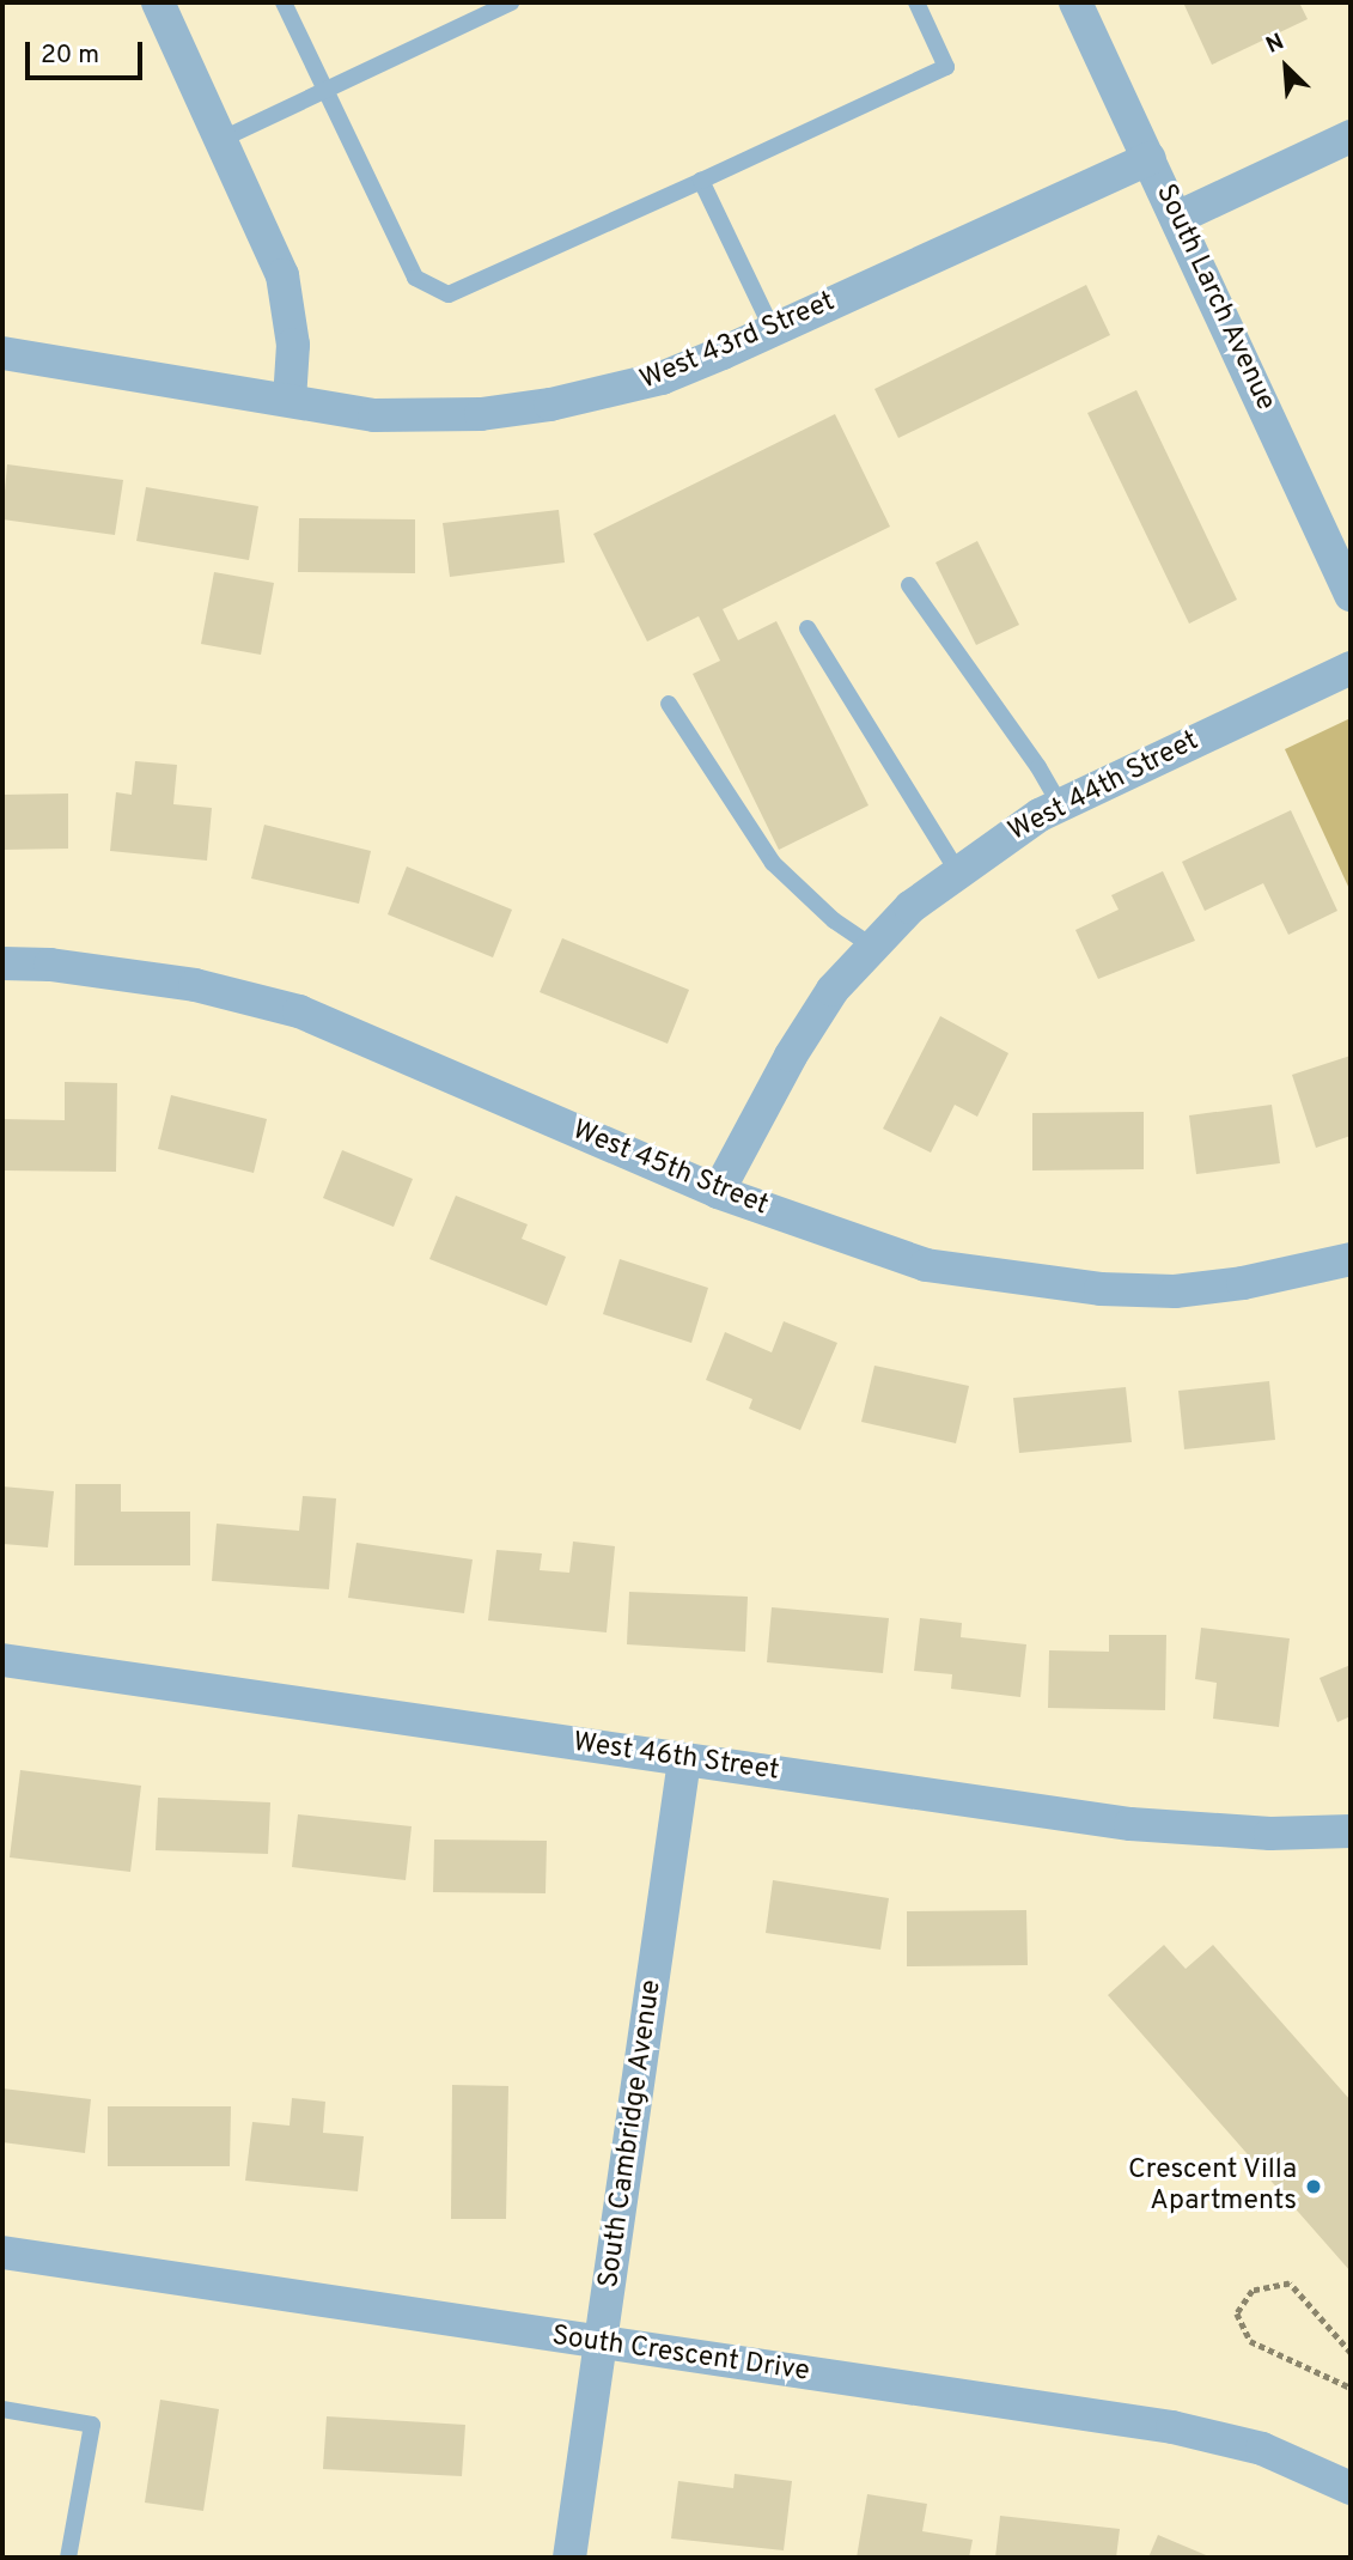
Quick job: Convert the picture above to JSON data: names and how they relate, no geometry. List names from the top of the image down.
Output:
{
  "streets": {
    "street": [
      "South Larch Avenue",
      "West 43rd Street",
      "West 44th Street",
      "West 45th Street",
      "West 46th Street",
      "South Cambridge Avenue",
      "South Crescent Drive"
    ]
  },
  "crossings": [
    ["South Larch Avenue", "West 43rd Street"],
    ["West 44th Street", "West 45th Street"],
    ["West 46th Street", "South Cambridge Avenue"],
    ["South Cambridge Avenue", "South Crescent Drive"]
  ],
  "places": ["Crescent Villa Apartments"],
  "scale_bar": "20 m",
  "north": "top left"
}
